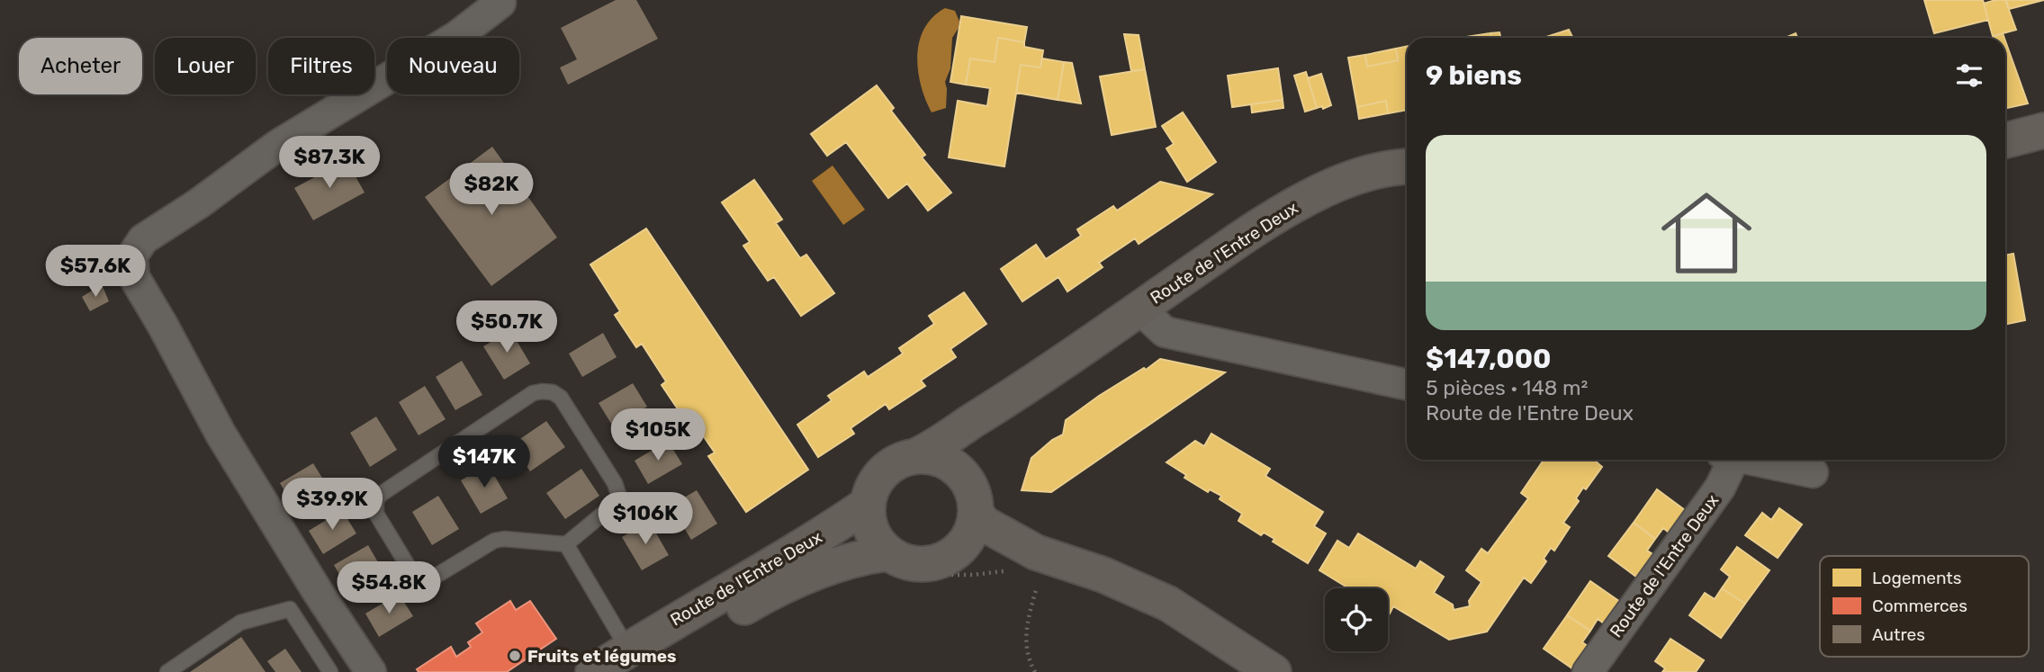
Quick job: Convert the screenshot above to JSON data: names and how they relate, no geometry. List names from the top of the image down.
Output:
{
  "streets": {
    "main road": ["Route de l'Entre Deux"]
  },
  "places": ["Fruits et légumes"],
  "legend": ["Logements", "Commerces", "Autres"],
  "page": {
    "chip": [
      "Acheter",
      "Louer",
      "Filtres",
      "Nouveau"
    ],
    "heading": "9 biens",
    "list": [
      {
        "name": "$147,000",
        "note": "5 pièces · 148 m² · Route de l'Entre Deux"
      }
    ],
    "price": [
      "$87.3K",
      "$82K",
      "$57.6K",
      "$50.7K",
      "$105K",
      "$147K",
      "$39.9K",
      "$106K",
      "$54.8K"
    ]
  }
}
